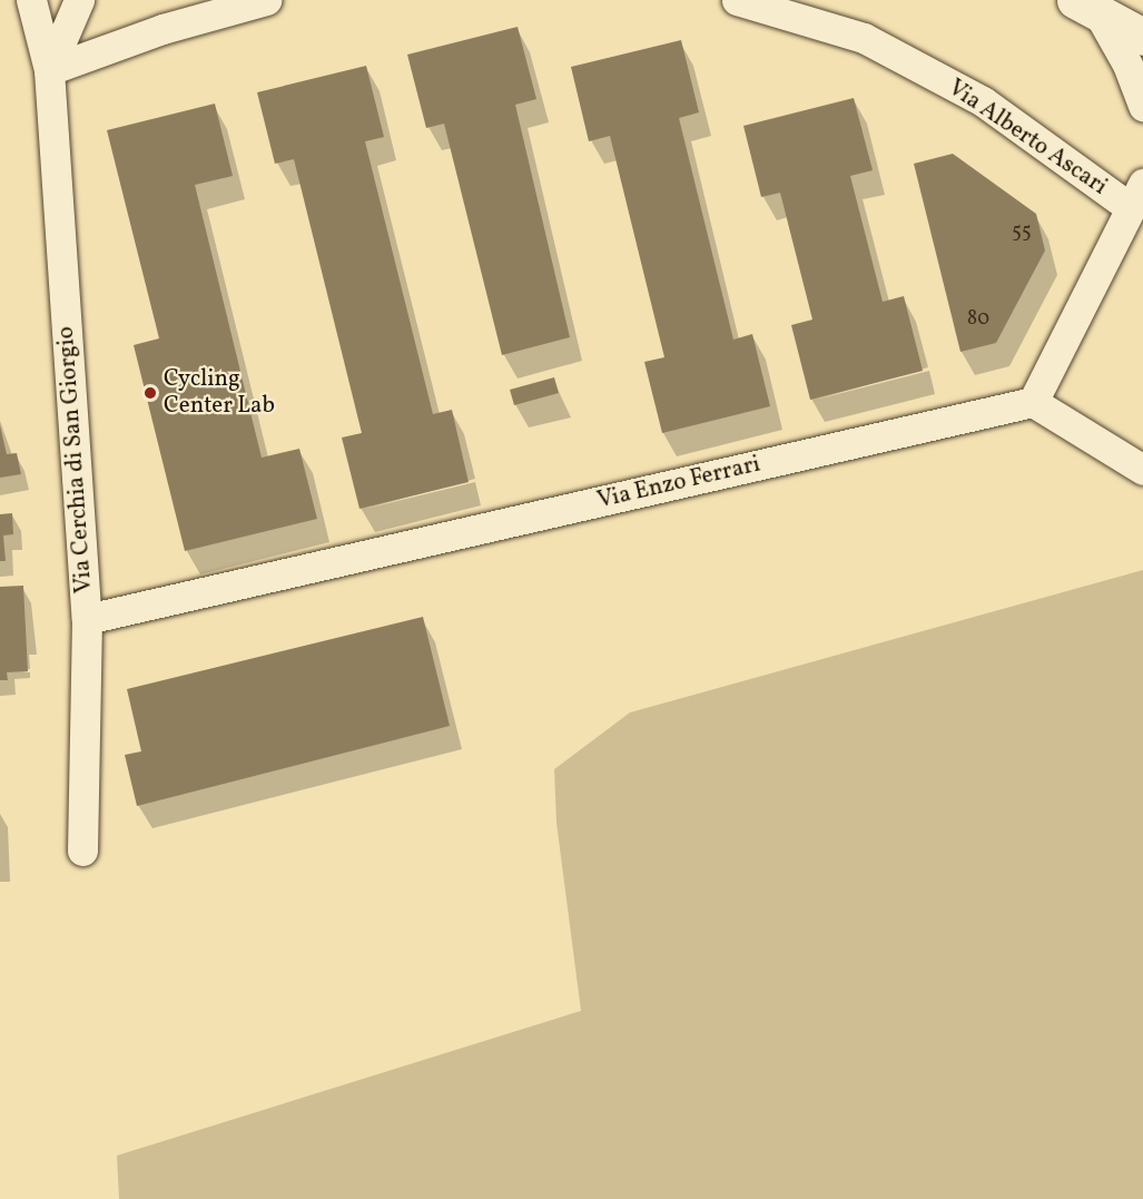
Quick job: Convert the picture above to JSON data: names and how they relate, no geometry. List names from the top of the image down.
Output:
{
  "streets": {
    "street": ["Via Alberto Ascari", "Via Cerchia di San Giorgio", "Via Enzo Ferrari"]
  },
  "crossings": [
    ["Via Cerchia di San Giorgio", "Via Enzo Ferrari"]
  ],
  "places": ["Cycling Center Lab"],
  "house_numbers": ["55", "80"]
}
